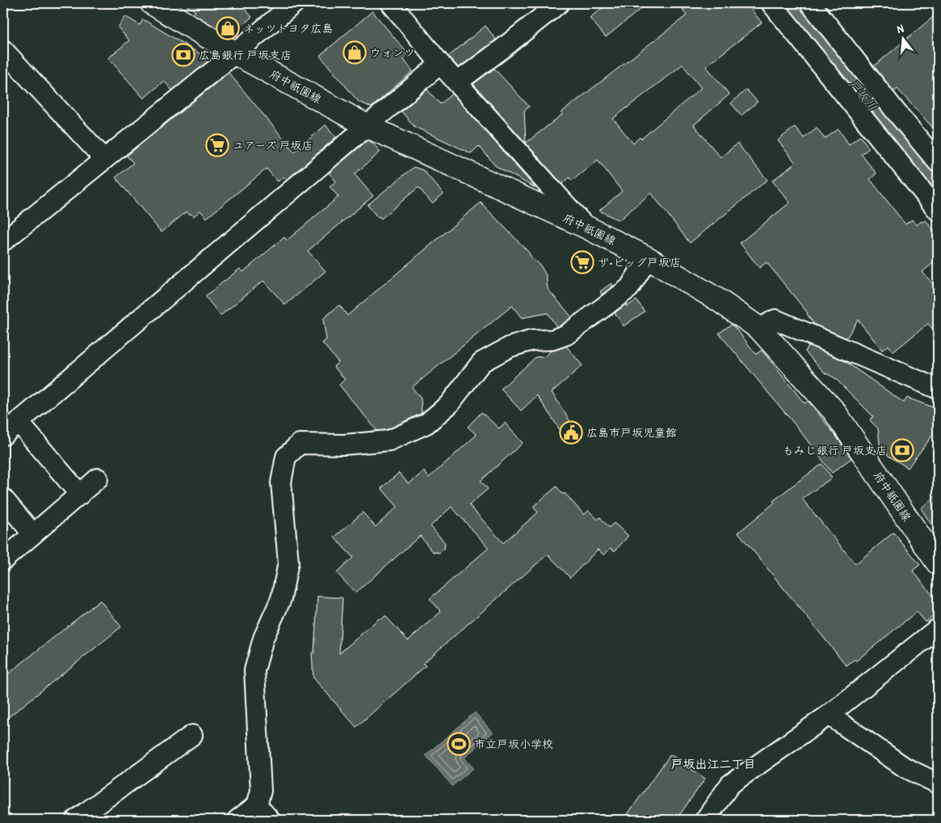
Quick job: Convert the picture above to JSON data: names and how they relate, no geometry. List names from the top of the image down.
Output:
{
  "streets": {
    "main road": ["府中祇園線"]
  },
  "districts": ["戸坂出江二丁目"],
  "water": ["戸坂川"],
  "places": {
    "shop": ["ネッツトヨタ広島", "ウォンツ"],
    "bank": ["広島銀行 戸坂支店", "もみじ銀行 戸坂支店"],
    "supermarket": ["ユアーズ 戸坂店", "ザ•ビッグ戸坂店"],
    "public building": ["広島市戸坂児童館"],
    "sports": ["市立戸坂小学校"]
  },
  "north": "top"
}
